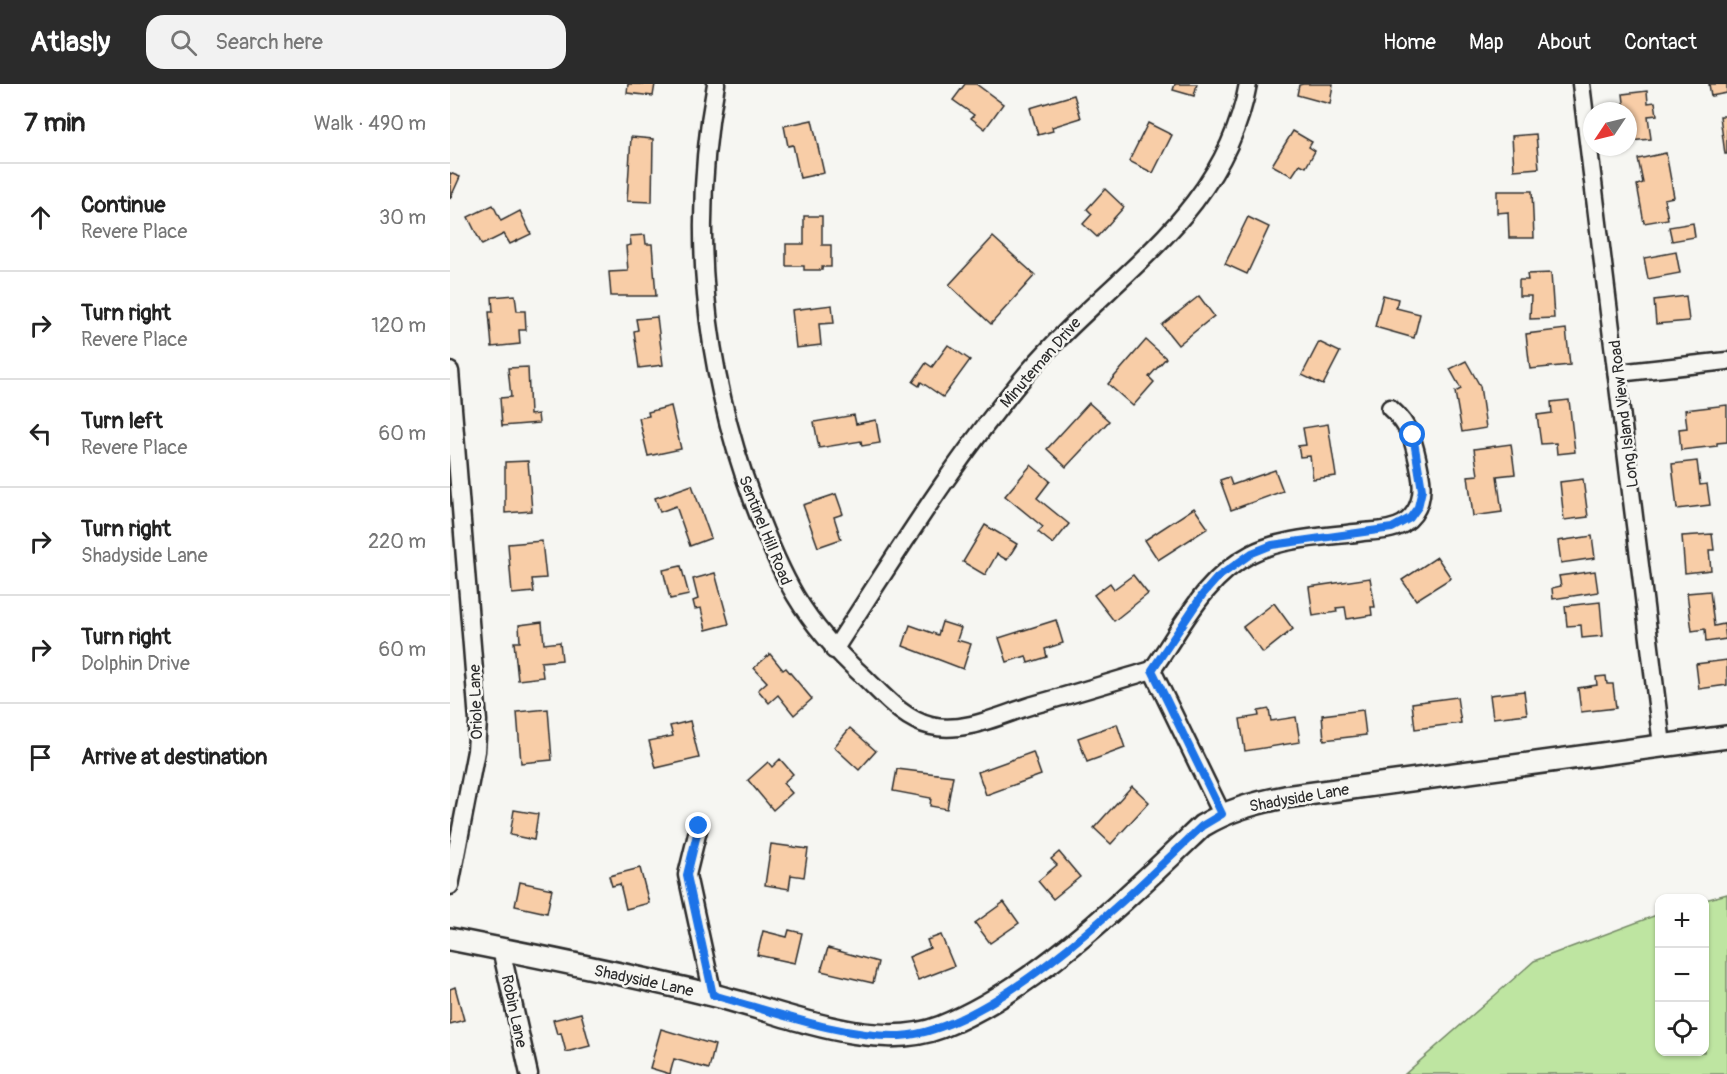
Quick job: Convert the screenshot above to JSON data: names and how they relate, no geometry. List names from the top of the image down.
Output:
{
  "streets": {
    "street": [
      "Minuteman Drive",
      "Long Island View Road",
      "Sentinel Hill Road",
      "Oriole Lane",
      "Shadyside Lane",
      "Robin Lane"
    ]
  },
  "crossings": [
    ["Minuteman Drive", "Sentinel Hill Road"],
    ["Long Island View Road", "Shadyside Lane"],
    ["Shadyside Lane", "Robin Lane"]
  ],
  "north": "bottom left",
  "page": {
    "header": "Atlasly",
    "search": "Search here",
    "nav": [
      "Home",
      "Map",
      "About",
      "Contact"
    ],
    "heading": ["7 min", "Walk · 490 m"],
    "list": [
      ["Continue", "Revere Place", "30 m"],
      ["Turn right", "Revere Place", "120 m"],
      ["Turn left", "Revere Place", "60 m"],
      ["Turn right", "Shadyside Lane", "220 m"],
      ["Turn right", "Dolphin Drive", "60 m"],
      "Arrive at destination"
    ],
    "map_buttons": ["+", "−"]
  }
}
